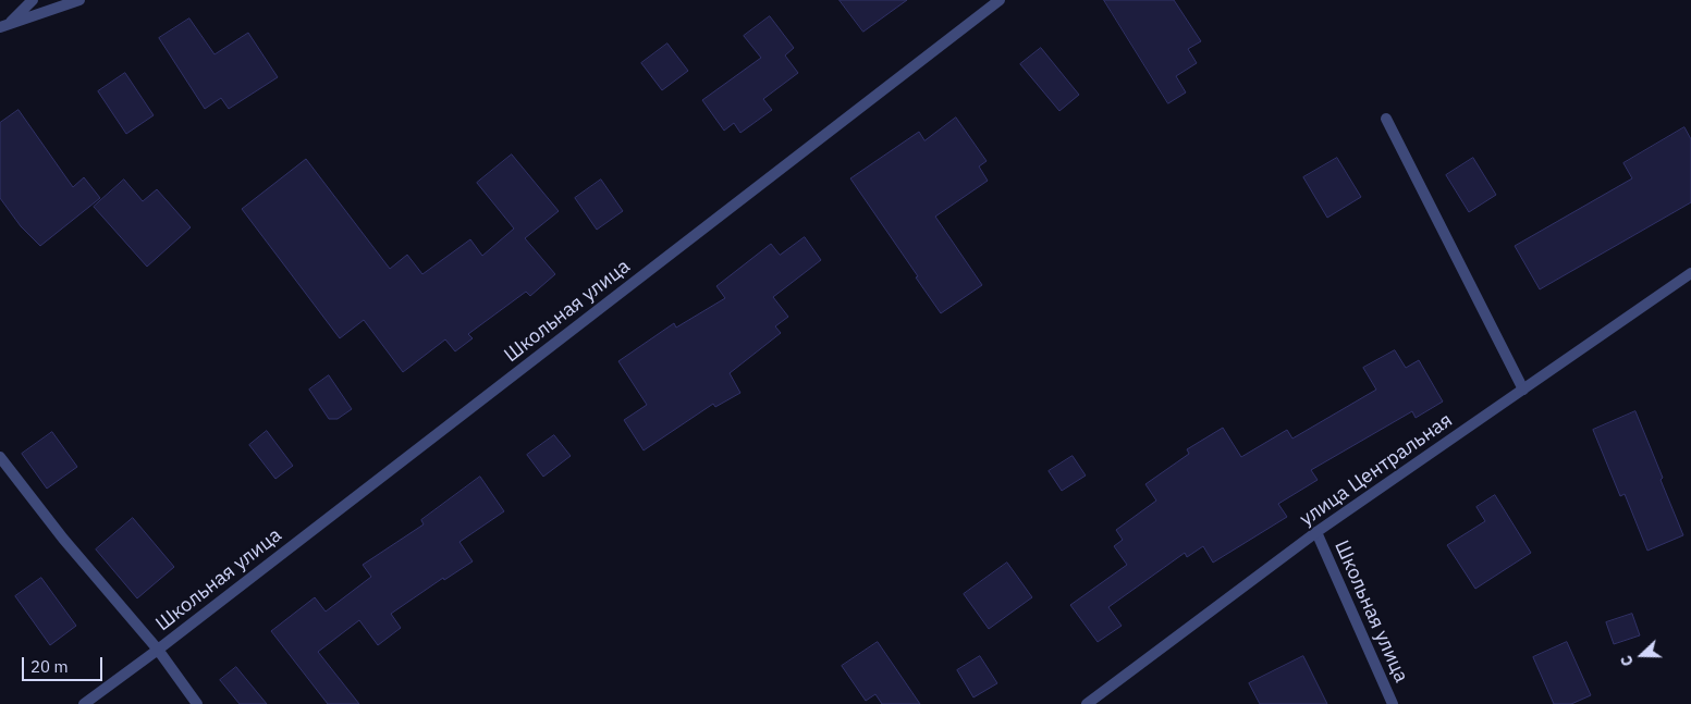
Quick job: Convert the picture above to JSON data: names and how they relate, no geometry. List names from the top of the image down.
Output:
{
  "streets": {
    "street": ["Школьная улица", "улица Центральная"]
  },
  "crossings": [
    ["Школьная улица", "улица Центральная"]
  ],
  "scale_bar": "20 m",
  "north": "left"
}
